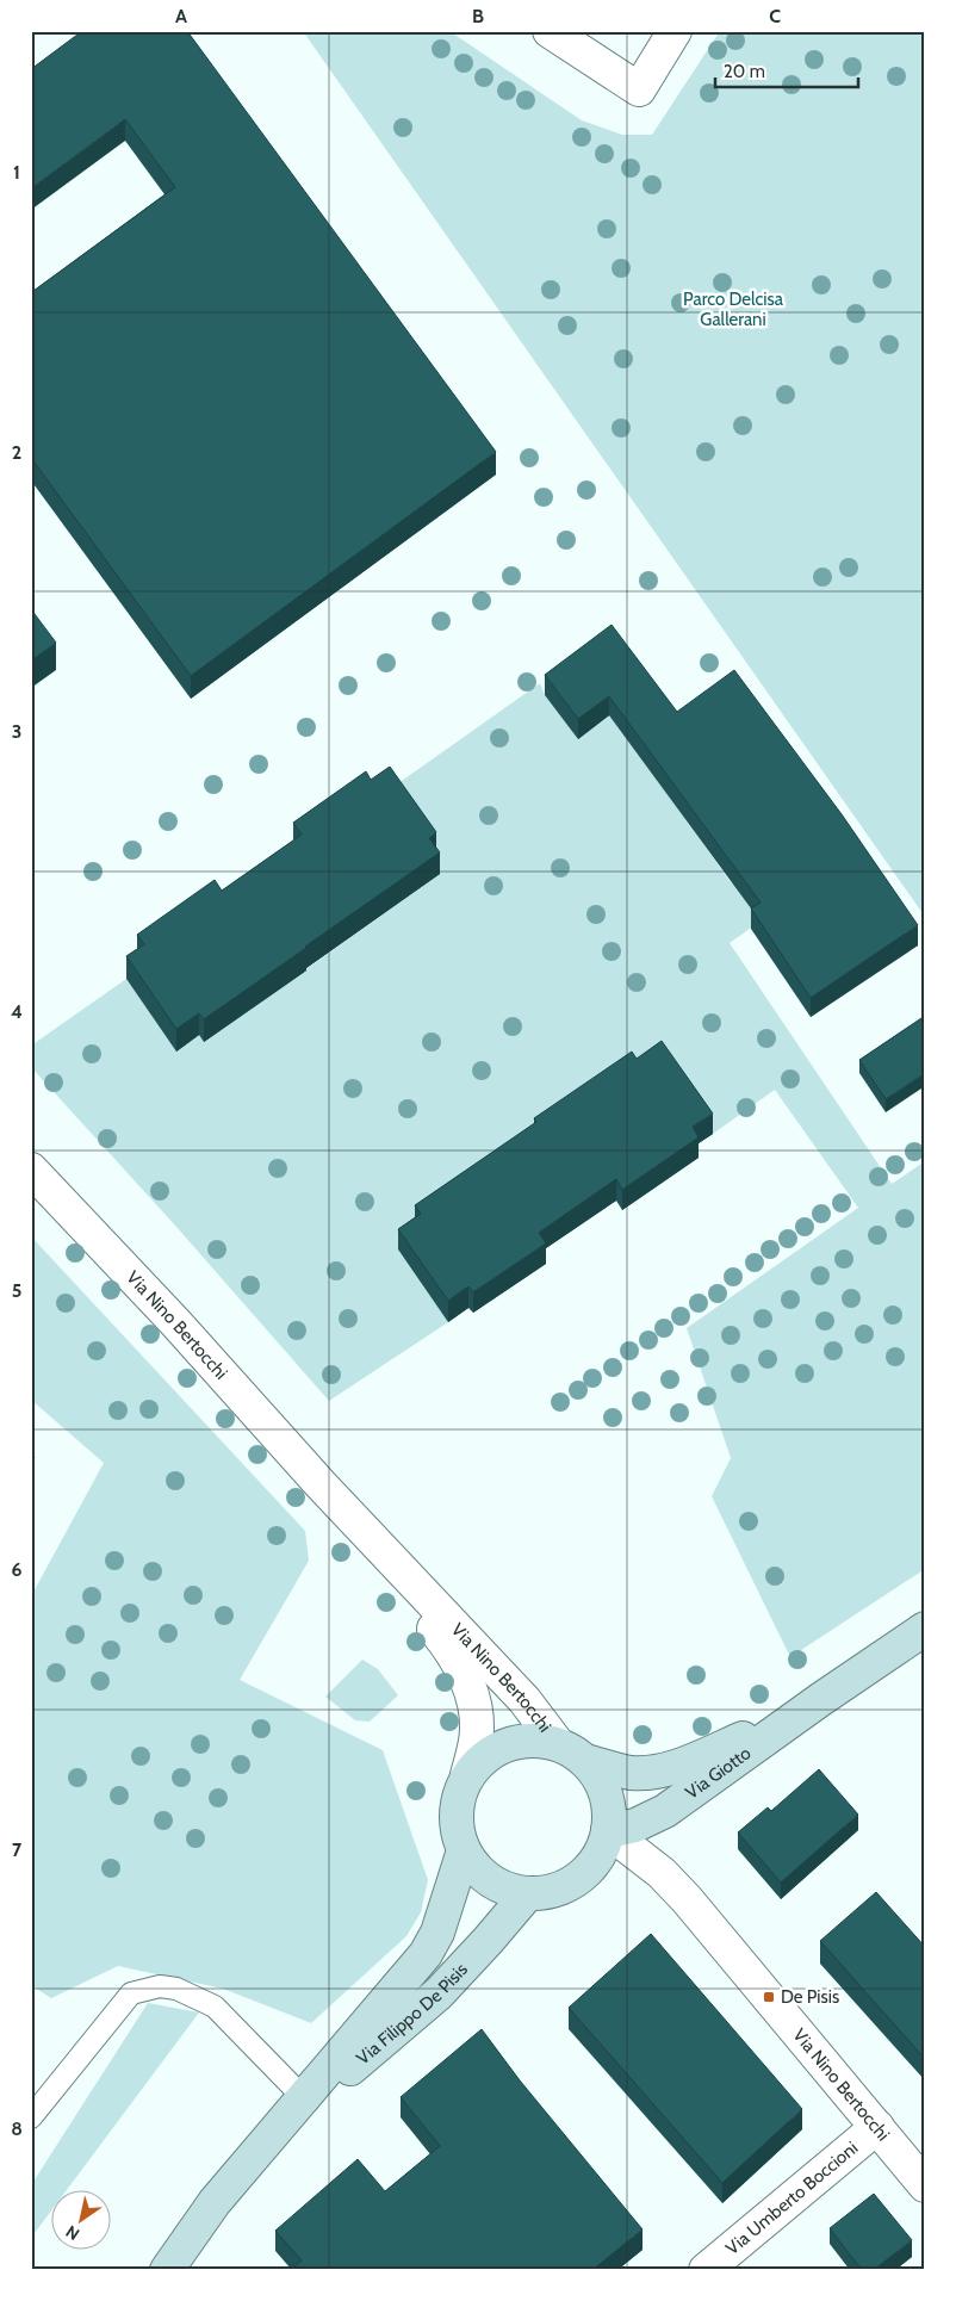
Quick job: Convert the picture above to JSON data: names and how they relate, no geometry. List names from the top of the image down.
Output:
{
  "streets": {
    "street": [
      "Via Nino Bertocchi",
      "Via Giotto",
      "Via Filippo De Pisis",
      "Via Umberto Boccioni"
    ]
  },
  "crossings": [
    ["Via Nino Bertocchi", "Via Giotto"],
    ["Via Nino Bertocchi", "Via Filippo De Pisis"],
    ["Via Nino Bertocchi", "Via Umberto Boccioni"],
    ["Via Giotto", "Via Filippo De Pisis"]
  ],
  "parks": ["Parco Delcisa Gallerani"],
  "places": {
    "transit": ["De Pisis"]
  },
  "scale_bar": "20 m",
  "north": "bottom left",
  "grid": {
    "columns": ["A", "B", "C"],
    "rows": [
      "1",
      "2",
      "3",
      "4",
      "5",
      "6",
      "7",
      "8"
    ]
  }
}
